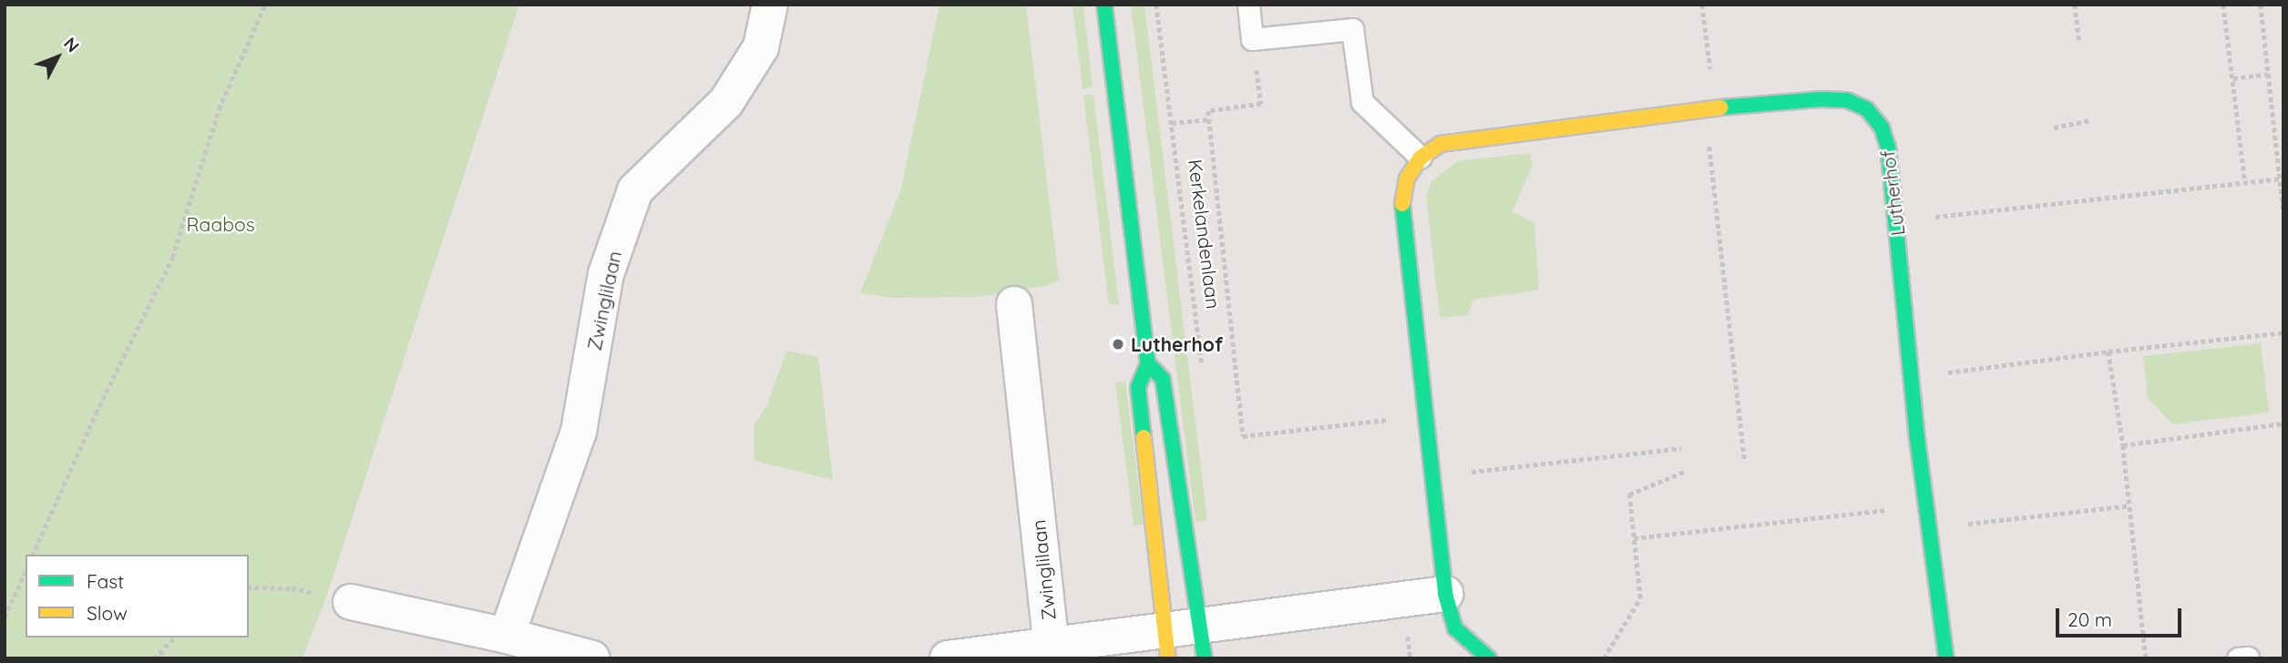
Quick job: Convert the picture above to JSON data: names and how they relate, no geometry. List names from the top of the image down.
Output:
{
  "streets": {
    "street": ["Lutherhof", "Zwinglilaan"],
    "path": ["Kerkelandenlaan"]
  },
  "parks": ["Raabos"],
  "places": ["Lutherhof"],
  "legend": ["Fast", "Slow"],
  "scale_bar": "20 m",
  "north": "top right"
}
